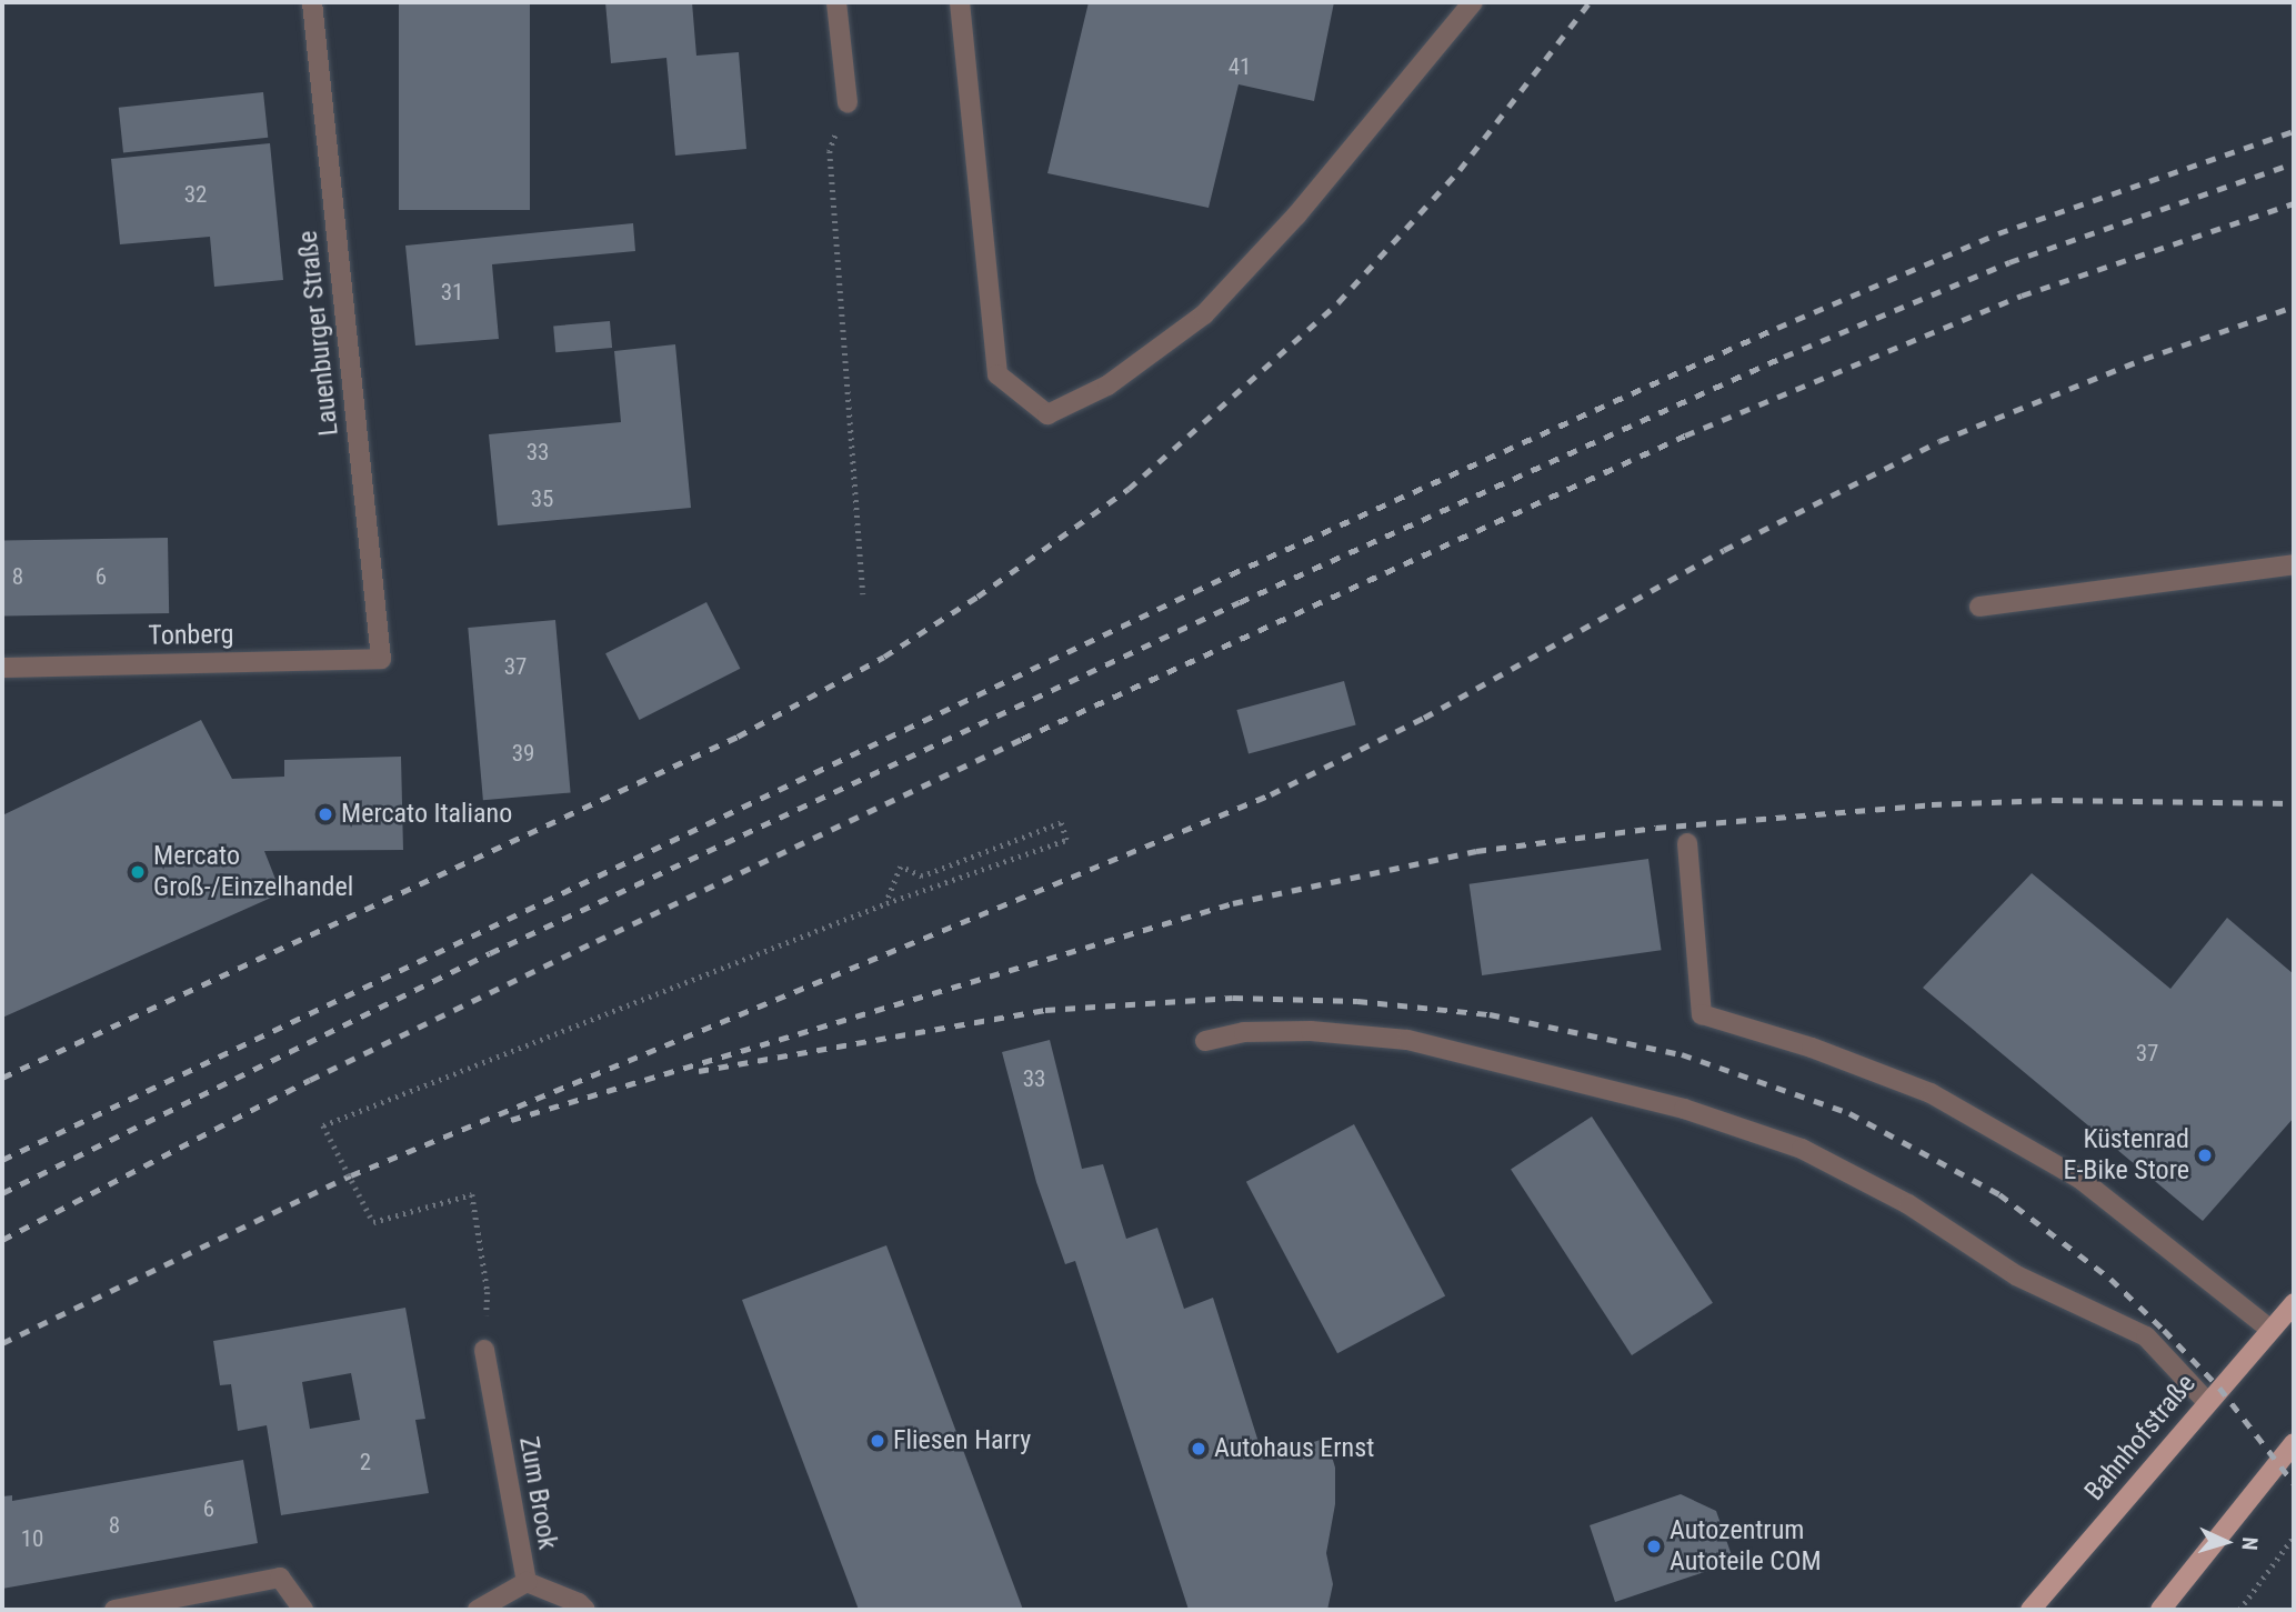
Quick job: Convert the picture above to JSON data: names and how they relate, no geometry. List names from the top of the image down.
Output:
{
  "streets": {
    "main road": ["Bahnhofstraße"],
    "street": ["Lauenburger Straße", "Tonberg", "Zum Brook"]
  },
  "crossings": [
    ["Lauenburger Straße", "Tonberg"]
  ],
  "places": [
    "Mercato Italiano",
    "Mercato Groß-/Einzelhandel",
    "Küstenrad E-Bike Store",
    "Fliesen Harry",
    "Autohaus Ernst",
    "Autozentrum Autoteile COM"
  ],
  "house_numbers": [
    "41",
    "32",
    "31",
    "33",
    "35",
    "8",
    "6",
    "37",
    "39",
    "37",
    "33",
    "2",
    "6",
    "8",
    "10"
  ],
  "north": "right"
}
